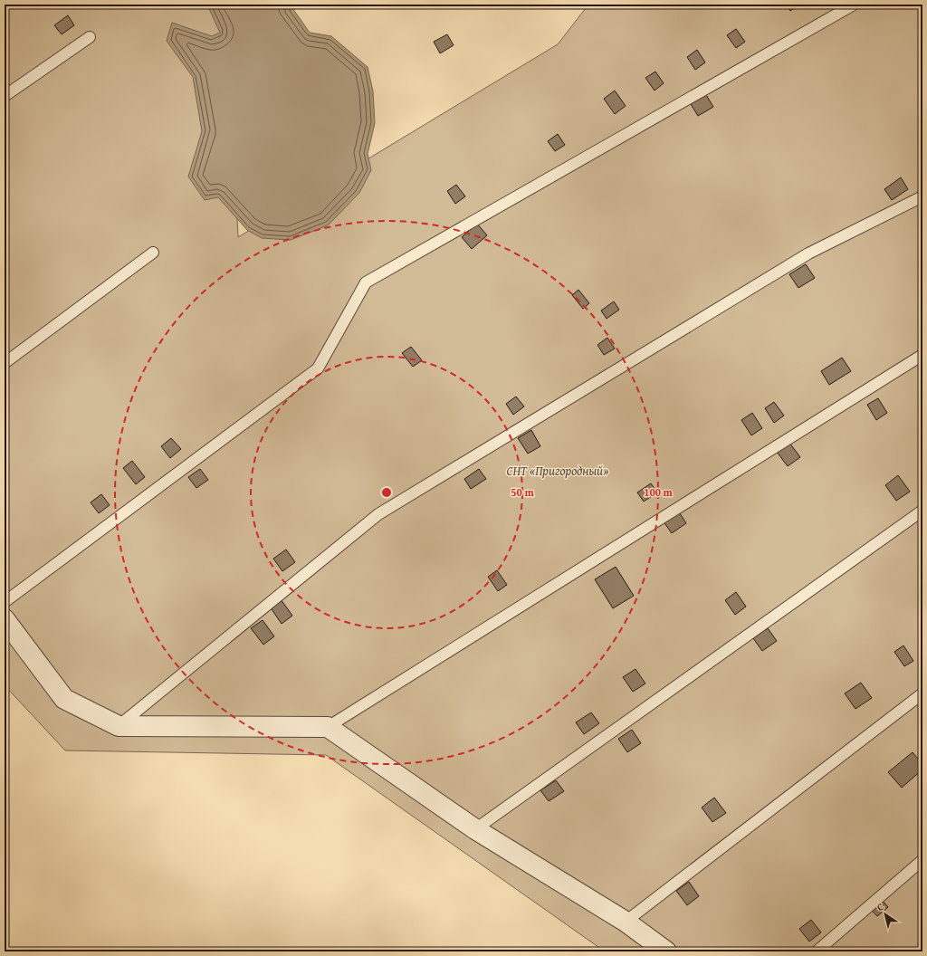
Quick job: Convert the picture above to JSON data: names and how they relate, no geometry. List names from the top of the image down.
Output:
{
  "parks": ["СНТ «Пригородный»"],
  "north": "top left",
  "rings": ["50 m", "100 m"]
}
